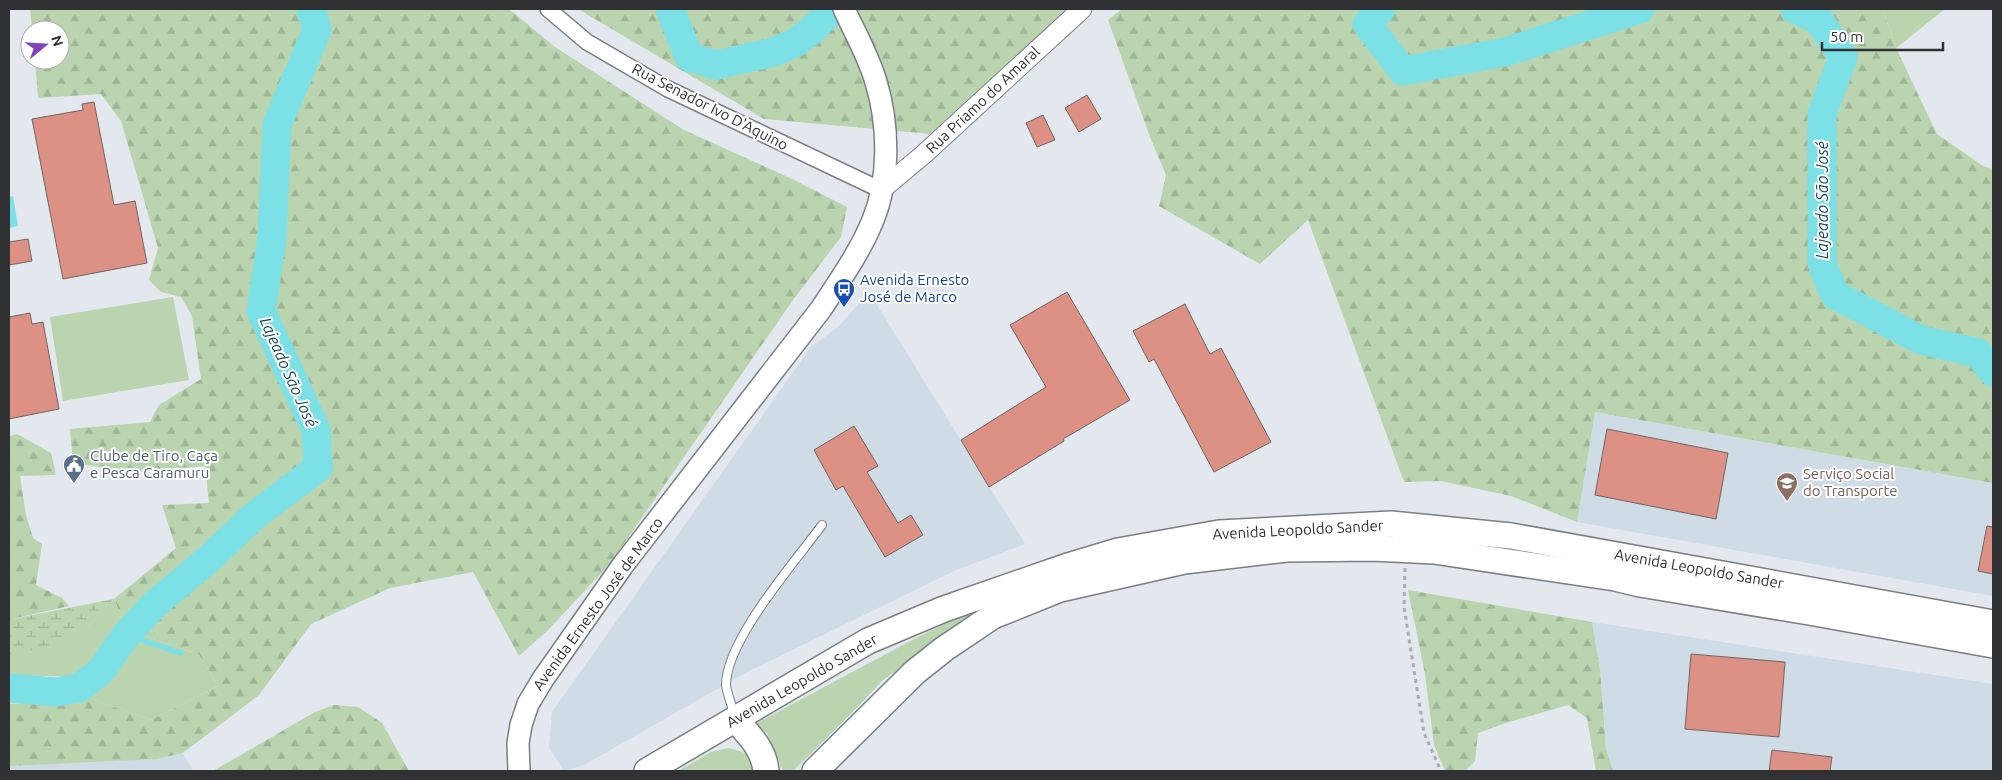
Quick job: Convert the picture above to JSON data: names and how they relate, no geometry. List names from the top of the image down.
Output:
{
  "streets": {
    "highway": ["Avenida Leopoldo Sander"],
    "main road": ["Avenida Ernesto José de Marco"],
    "street": ["Rua Priamo do Amaral", "Rua Senador Ivo D'Aquino"]
  },
  "crossings": [
    ["Rua Priamo do Amaral", "Rua Senador Ivo D'Aquino"],
    ["Rua Priamo do Amaral", "Avenida Ernesto José de Marco"],
    ["Rua Senador Ivo D'Aquino", "Avenida Ernesto José de Marco"]
  ],
  "water": ["Lajeado São José"],
  "places": {
    "bus stop": ["Avenida Ernesto José de Marco"],
    "public building": ["Clube de Tiro, Caça e Pesca Caramuru"],
    "school or university": ["Serviço Social do Transporte"]
  },
  "scale_bar": "50 m",
  "north": "right"
}
